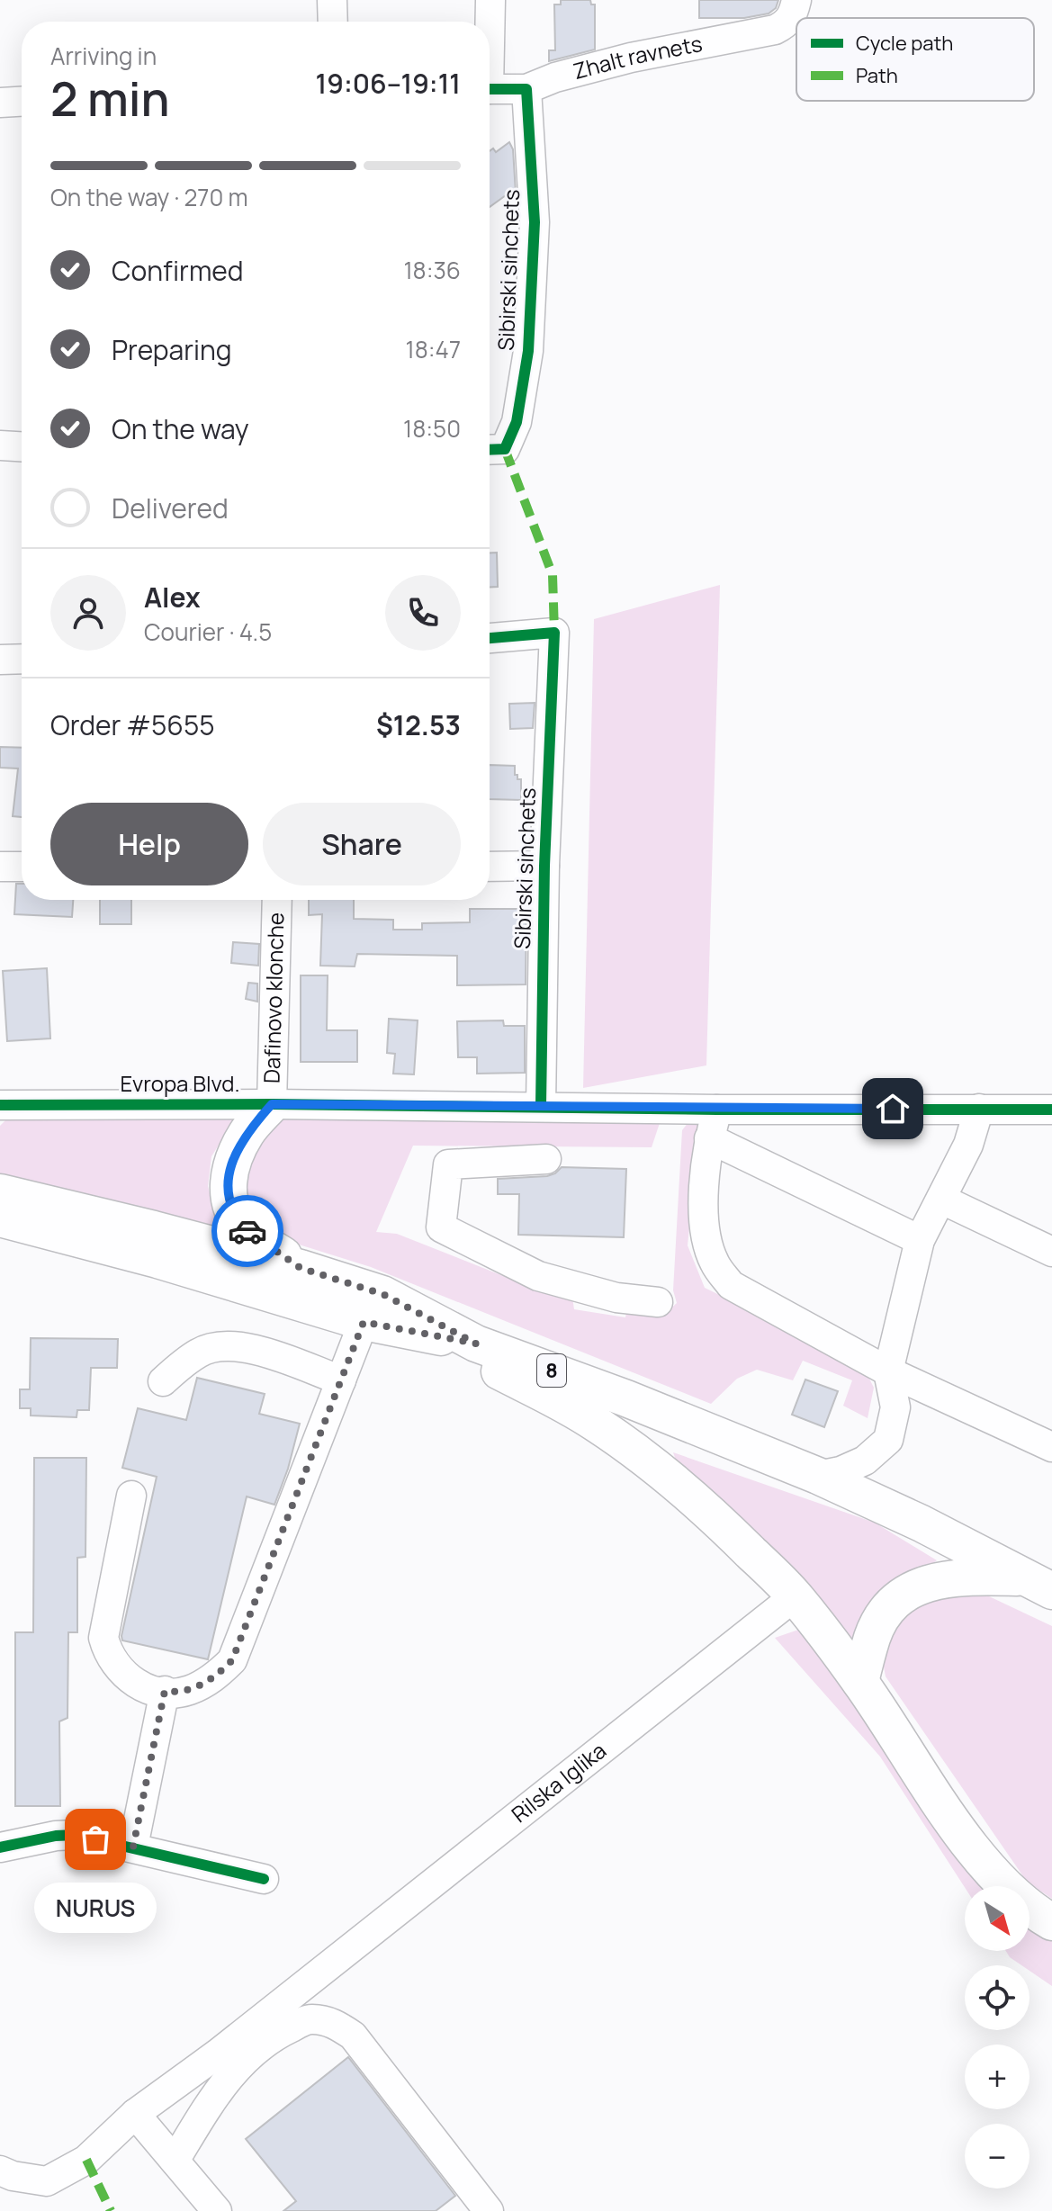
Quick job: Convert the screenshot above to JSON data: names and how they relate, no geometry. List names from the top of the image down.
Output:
{
  "streets": {
    "main road": ["8"],
    "street": [
      "Zhalt ravnets",
      "Sibirski sinchets",
      "Dafinovo klonche",
      "Evropa Blvd.",
      "Rilska Iglika"
    ]
  },
  "crossings": [
    ["Zhalt ravnets", "Sibirski sinchets"],
    ["Sibirski sinchets", "Evropa Blvd."],
    ["Dafinovo klonche", "Evropa Blvd."]
  ],
  "places": ["NURUS"],
  "legend": ["Cycle path", "Path"],
  "north": "bottom right",
  "page": {
    "heading": ["2 min", "Arriving in", "19:06–19:11"],
    "panel": [
      "Alex",
      "Courier · 4.5",
      "Order #5655",
      "$12.53"
    ],
    "bar": "On the way · 270 m",
    "list": [
      ["Confirmed", "18:36"],
      ["Preparing", "18:47"],
      ["On the way", "18:50"],
      "Delivered"
    ],
    "buttons": ["Help", "Share"],
    "bubble": "NURUS",
    "map_buttons": ["+", "−"]
  }
}
